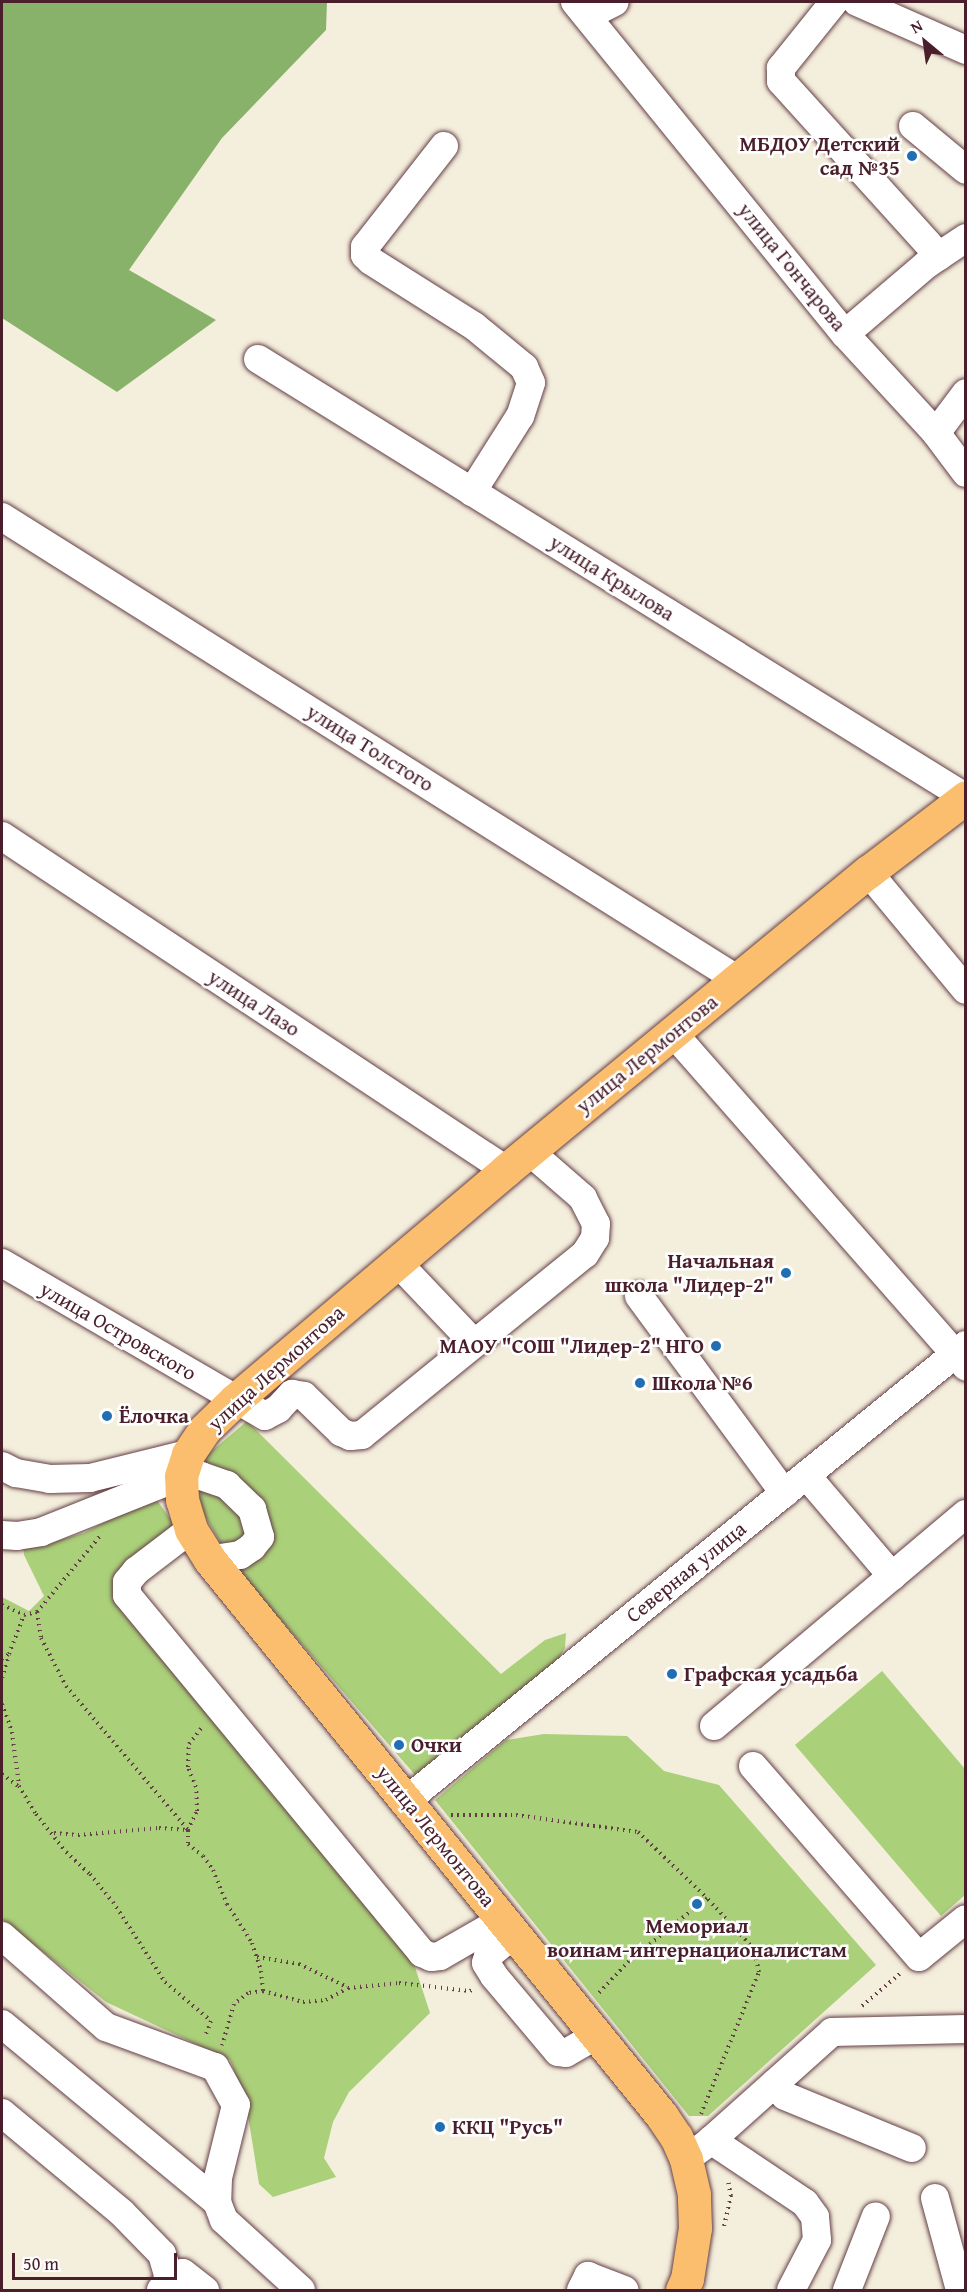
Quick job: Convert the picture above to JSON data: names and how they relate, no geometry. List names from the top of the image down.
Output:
{
  "streets": {
    "main road": ["улица Лермонтова"],
    "street": [
      "улица Гончарова",
      "улица Крылова",
      "улица Толстого",
      "улица Лазо",
      "улица Островского",
      "Северная улица"
    ]
  },
  "crossings": [
    ["улица Крылова", "улица Лермонтова"],
    ["улица Толстого", "улица Лермонтова"],
    ["улица Лазо", "улица Лермонтова"],
    ["улица Лазо", "улица Островского"],
    ["улица Лермонтова", "улица Островского"],
    ["улица Лермонтова", "Северная улица"]
  ],
  "places": [
    "МБДОУ Детский сад №35",
    "Начальная школа \"Лидер-2\"",
    "МАОУ \"СОШ \"Лидер-2\" НГО",
    "Школа №6",
    "Ёлочка",
    "Графская усадьба",
    "Очки",
    "Мемориал воинам-интернационалистам",
    "ККЦ \"Русь\""
  ],
  "scale_bar": "50 m",
  "north": "top left"
}
